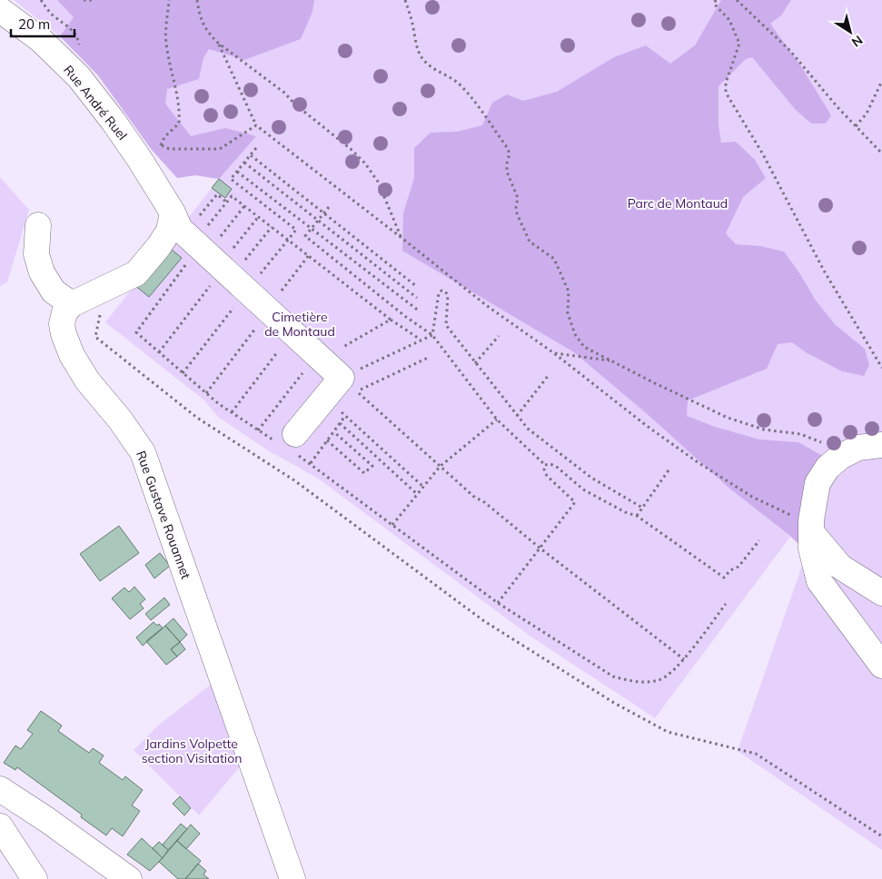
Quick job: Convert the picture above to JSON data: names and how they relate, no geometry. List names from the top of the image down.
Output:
{
  "streets": {
    "street": ["Rue André Ruel", "Rue Gustave Rouannet"]
  },
  "parks": ["Parc de Montaud", "Cimetière de Montaud", "Jardins Volpette section Visitation"],
  "scale_bar": "20 m",
  "north": "bottom right"
}
